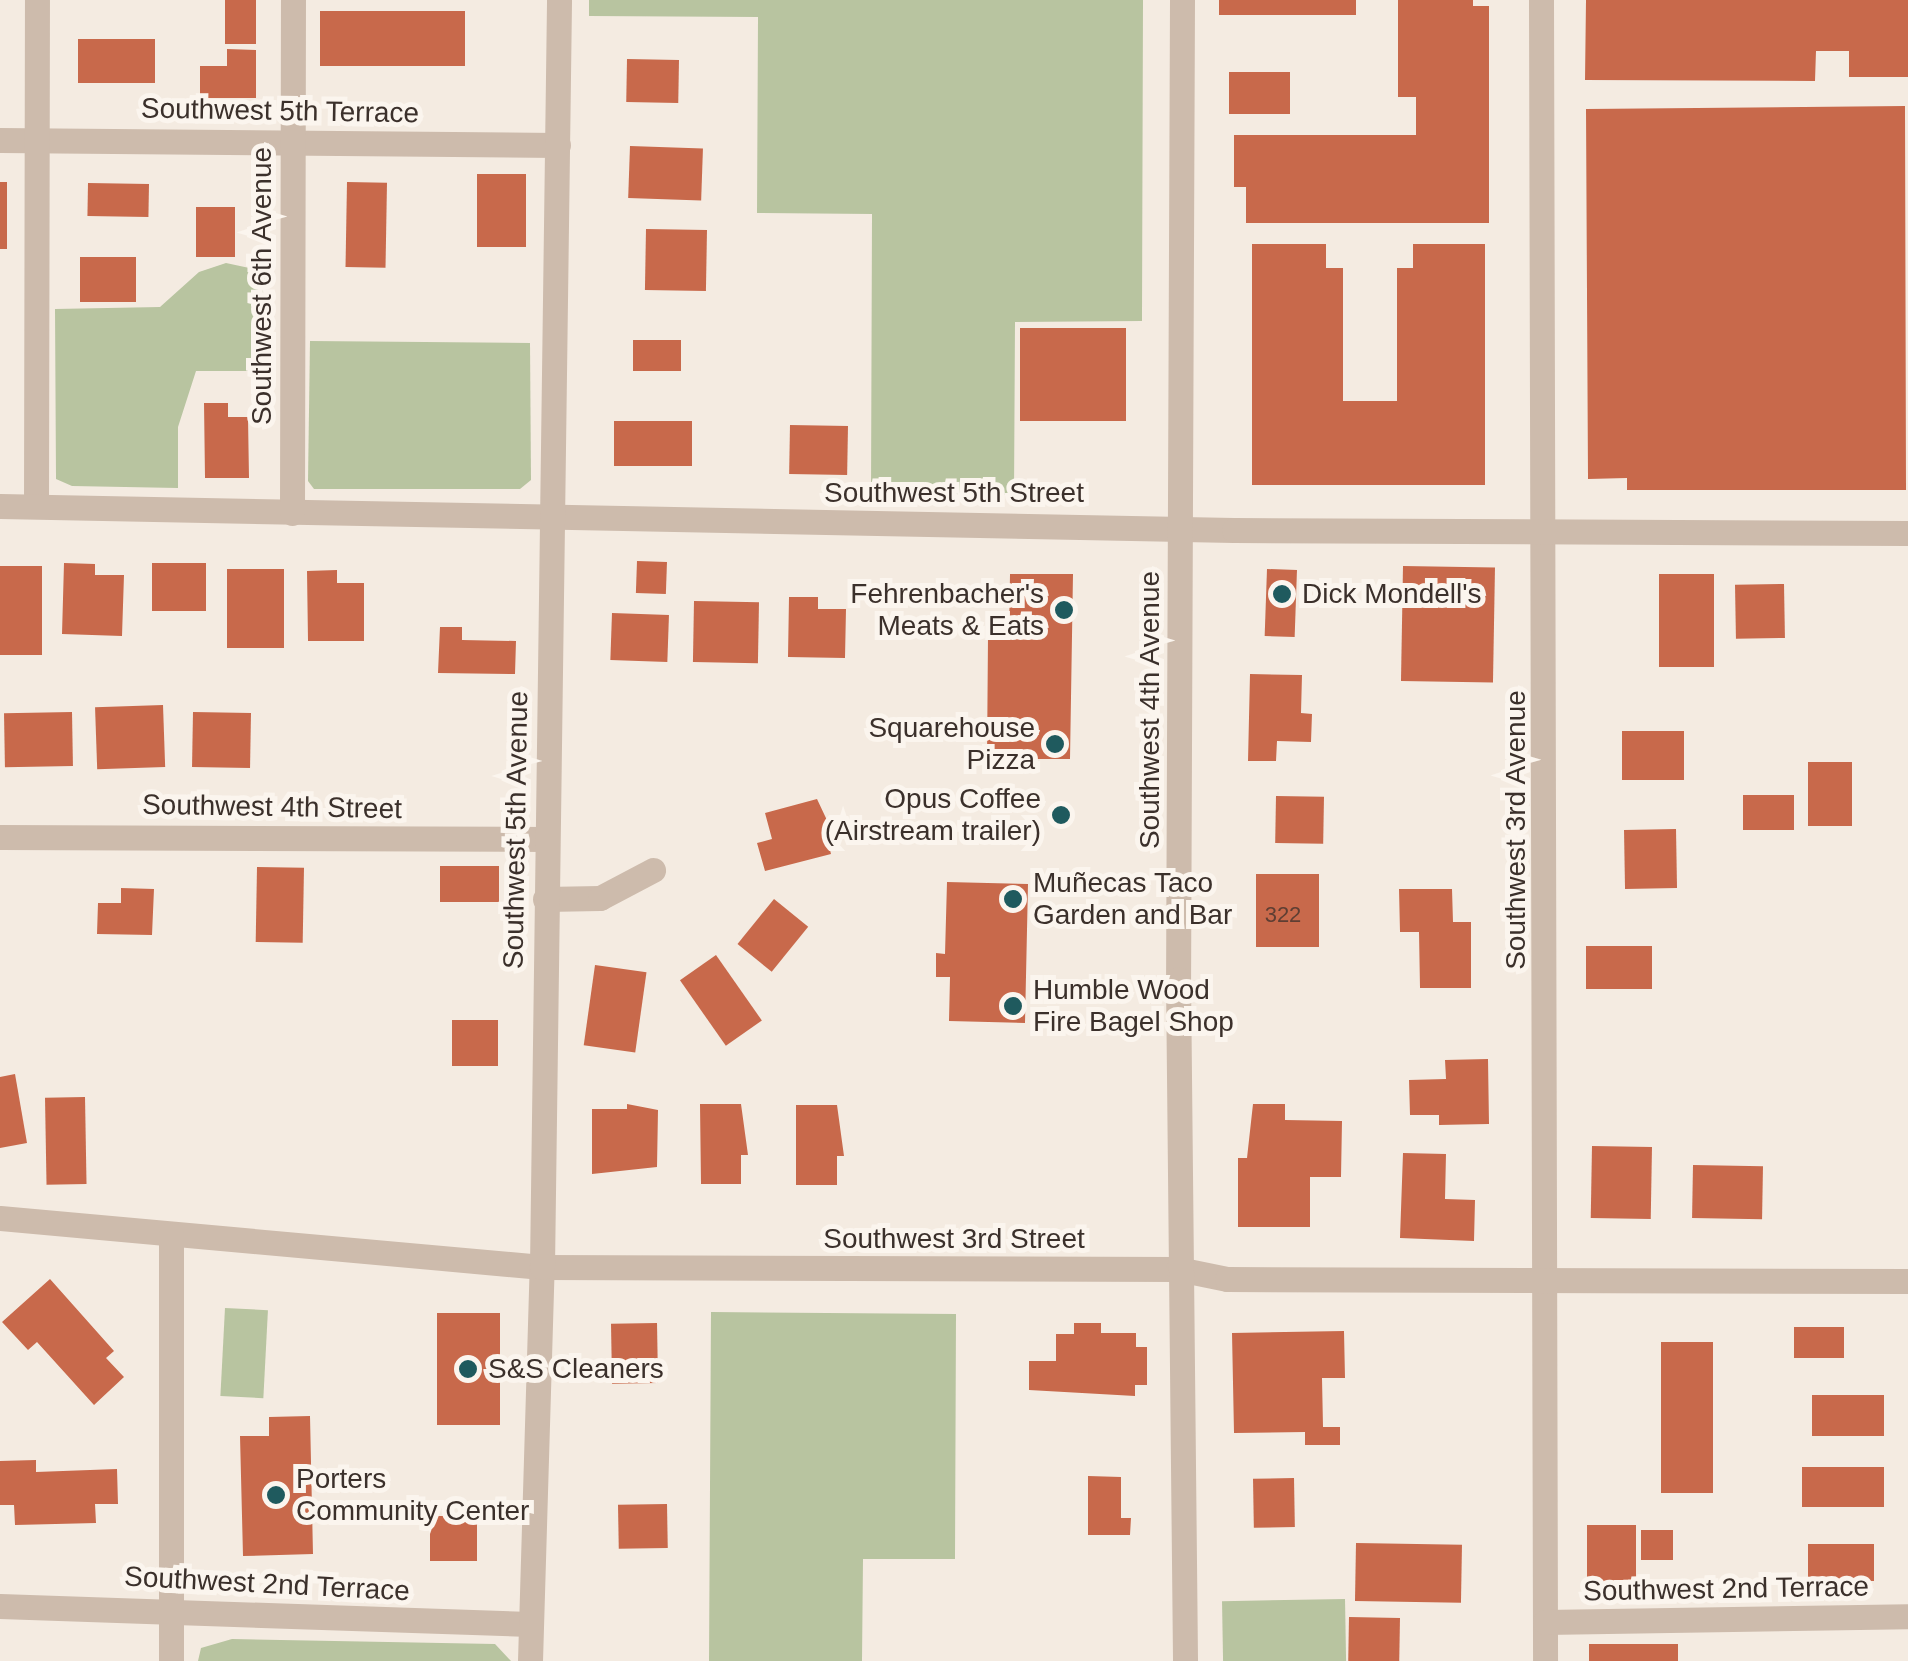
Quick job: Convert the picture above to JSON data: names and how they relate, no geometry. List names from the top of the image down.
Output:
{
  "streets": {
    "street": [
      "Southwest 5th Terrace",
      "Southwest 6th Avenue",
      "Southwest 5th Street",
      "Southwest 4th Avenue",
      "Southwest 4th Street",
      "Southwest 5th Avenue",
      "Southwest 3rd Avenue",
      "Southwest 3rd Street",
      "Southwest 2nd Terrace"
    ]
  },
  "crossings": [
    ["Southwest 5th Terrace", "Southwest 6th Avenue"],
    ["Southwest 5th Terrace", "Southwest 5th Avenue"],
    ["Southwest 6th Avenue", "Southwest 5th Street"],
    ["Southwest 5th Street", "Southwest 4th Avenue"],
    ["Southwest 5th Street", "Southwest 5th Avenue"],
    ["Southwest 5th Street", "Southwest 3rd Avenue"],
    ["Southwest 4th Avenue", "Southwest 3rd Street"],
    ["Southwest 4th Street", "Southwest 5th Avenue"],
    ["Southwest 5th Avenue", "Southwest 3rd Street"],
    ["Southwest 5th Avenue", "Southwest 2nd Terrace"],
    ["Southwest 3rd Avenue", "Southwest 3rd Street"],
    ["Southwest 3rd Avenue", "Southwest 2nd Terrace"]
  ],
  "places": [
    "Dick Mondell's",
    "Fehrenbacher's Meats & Eats",
    "Squarehouse Pizza",
    "Opus Coffee (Airstream trailer)",
    "Muñecas Taco Garden and Bar",
    "Humble Wood Fire Bagel Shop",
    "S&S Cleaners",
    "Porters Community Center"
  ],
  "house_numbers": ["322"]
}
